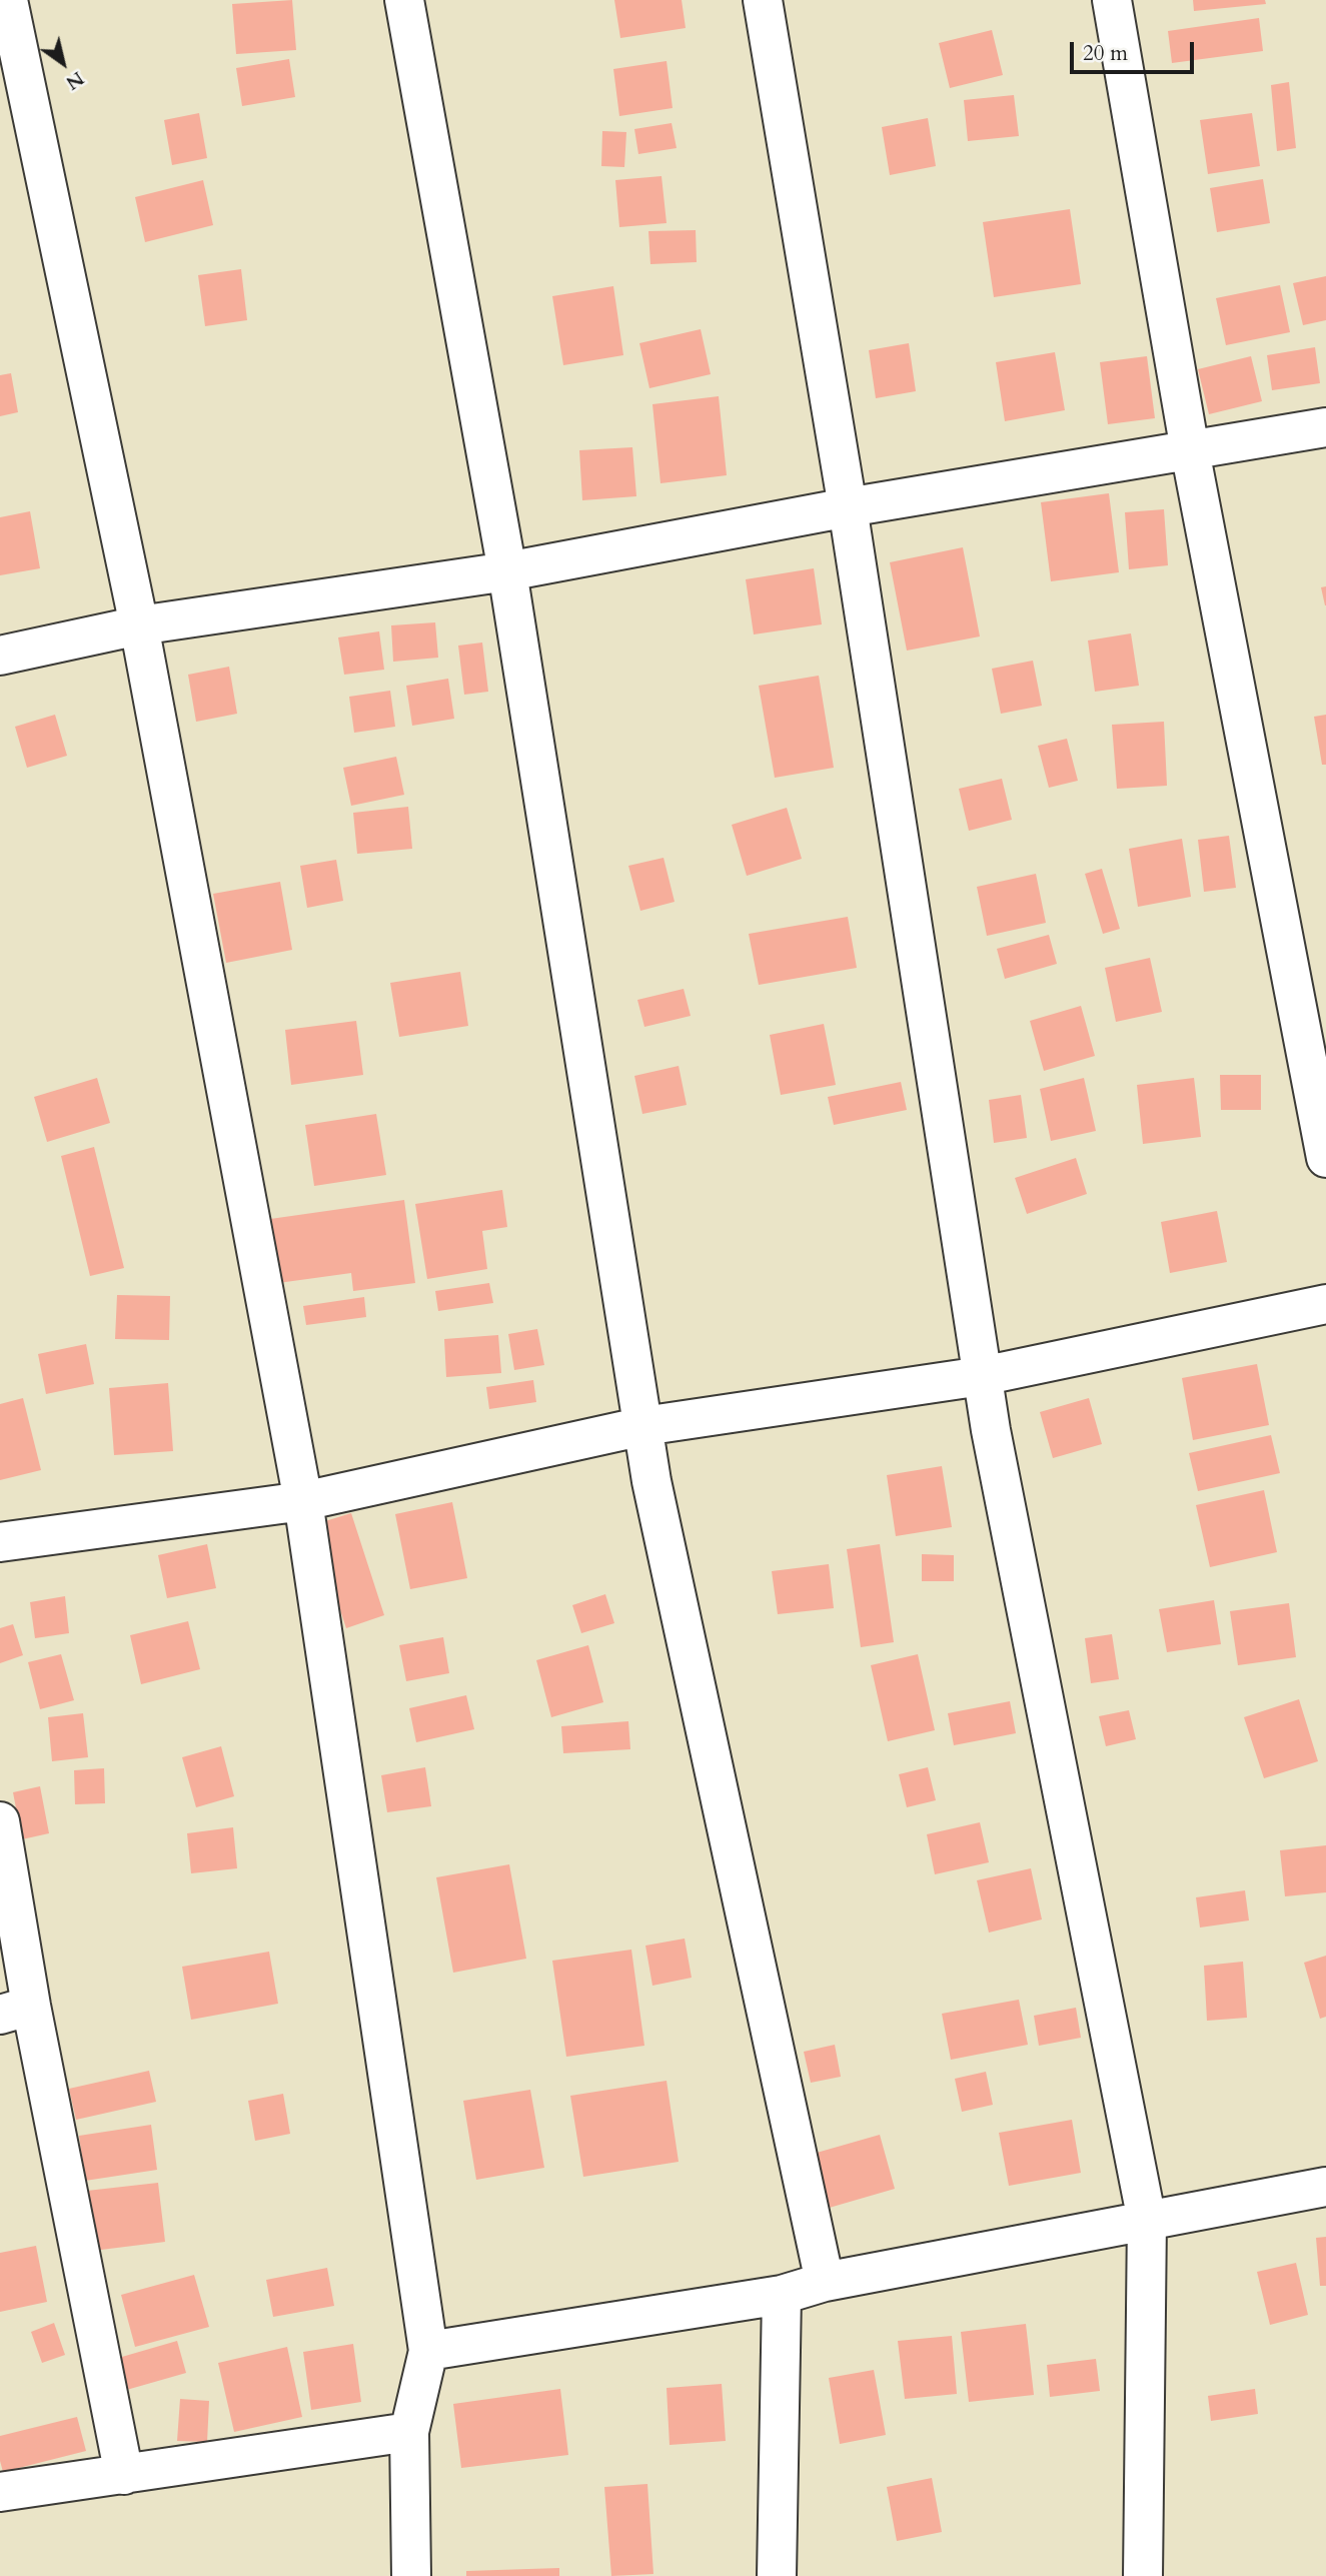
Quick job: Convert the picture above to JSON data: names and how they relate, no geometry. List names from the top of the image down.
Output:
{
  "scale_bar": "20 m",
  "north": "bottom right"
}
